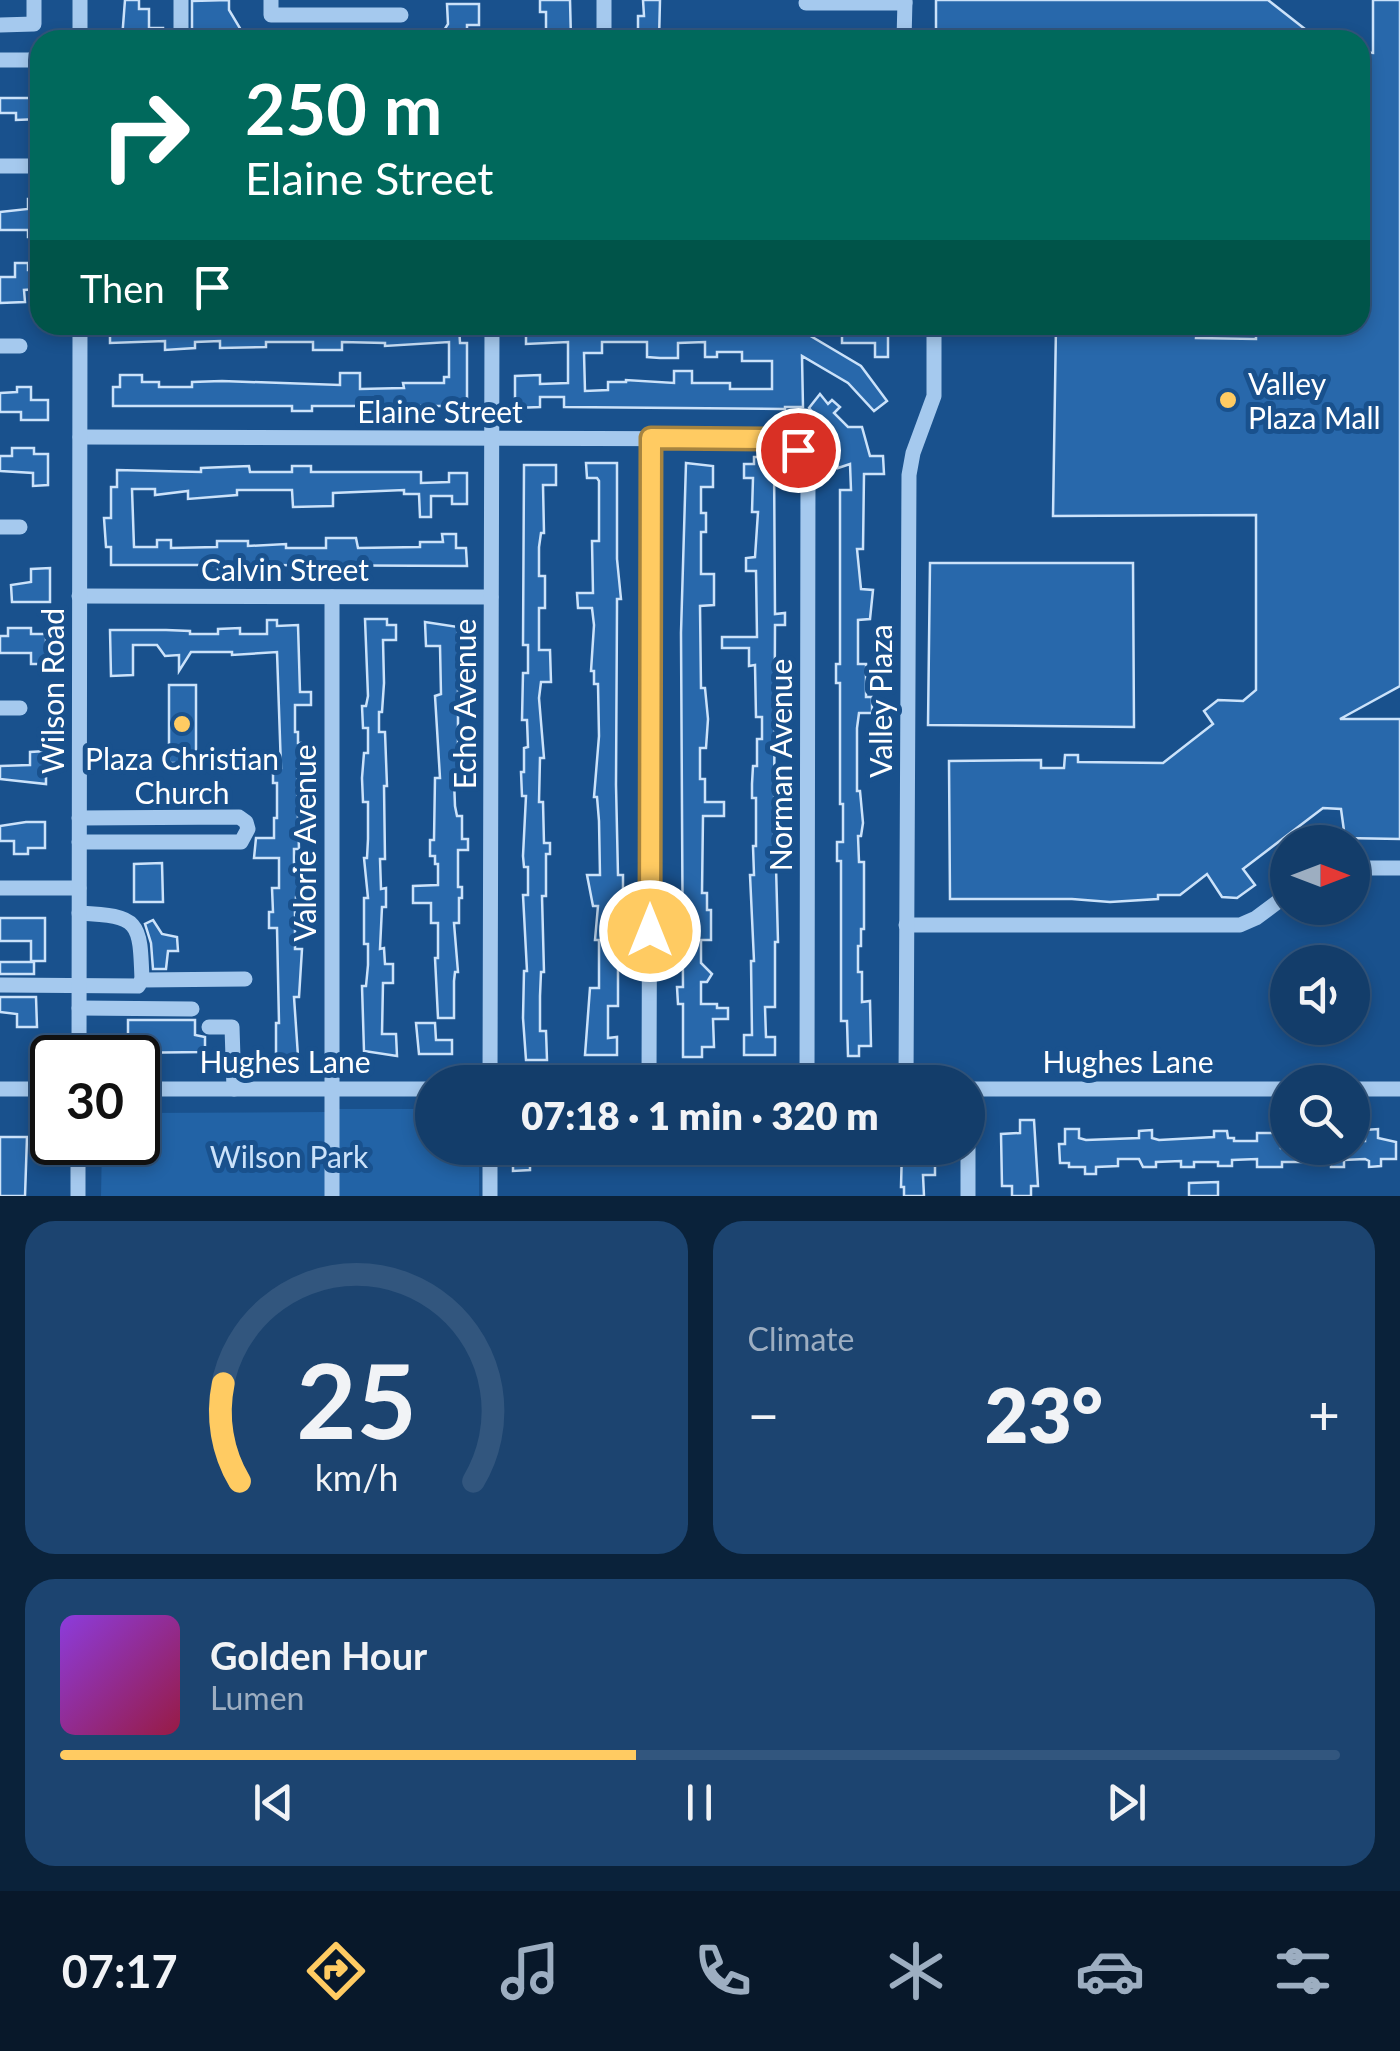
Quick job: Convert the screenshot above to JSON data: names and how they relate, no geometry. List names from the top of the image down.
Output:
{
  "streets": {
    "street": [
      "Elaine Street",
      "Calvin Street",
      "Wilson Road",
      "Valley Plaza",
      "Echo Avenue",
      "Norman Avenue",
      "Valorie Avenue",
      "Hughes Lane"
    ]
  },
  "crossings": [
    ["Elaine Street", "Wilson Road"],
    ["Elaine Street", "Echo Avenue"],
    ["Elaine Street", "Norman Avenue"],
    ["Calvin Street", "Wilson Road"],
    ["Calvin Street", "Echo Avenue"],
    ["Calvin Street", "Valorie Avenue"],
    ["Valorie Avenue", "Hughes Lane"]
  ],
  "parks": ["Wilson Park"],
  "places": ["Valley Plaza Mall", "Plaza Christian Church"],
  "north": "right",
  "page": {
    "turn": ["250 m", "Elaine Street"],
    "then": "Then",
    "limit": "30",
    "trip": "07:18 · 1 min · 320 m",
    "tile": "Climate",
    "heat": ["−", "23°", "+"],
    "song": ["Golden Hour", "Lumen"],
    "tabs": "07:17",
    "gauge": ["25", "km/h"]
  }
}
